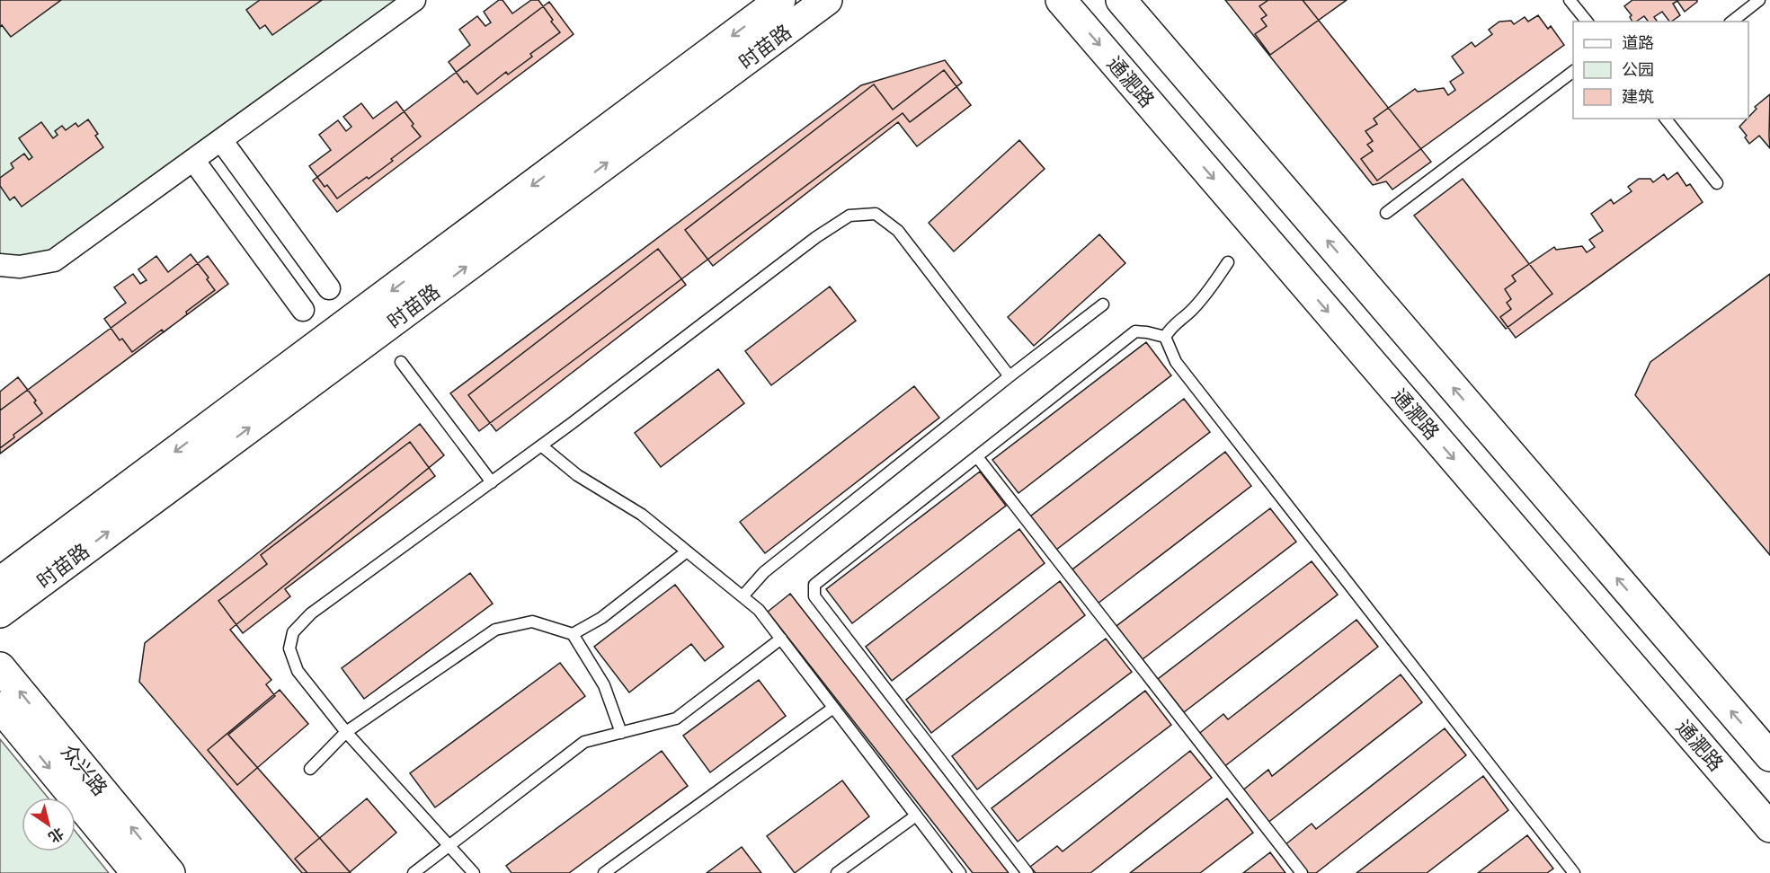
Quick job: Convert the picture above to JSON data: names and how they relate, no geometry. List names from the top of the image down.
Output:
{
  "streets": {
    "street": ["时苗路", "通淝路", "众兴路"]
  },
  "legend": ["道路", "公园", "建筑"],
  "north": "bottom right"
}
